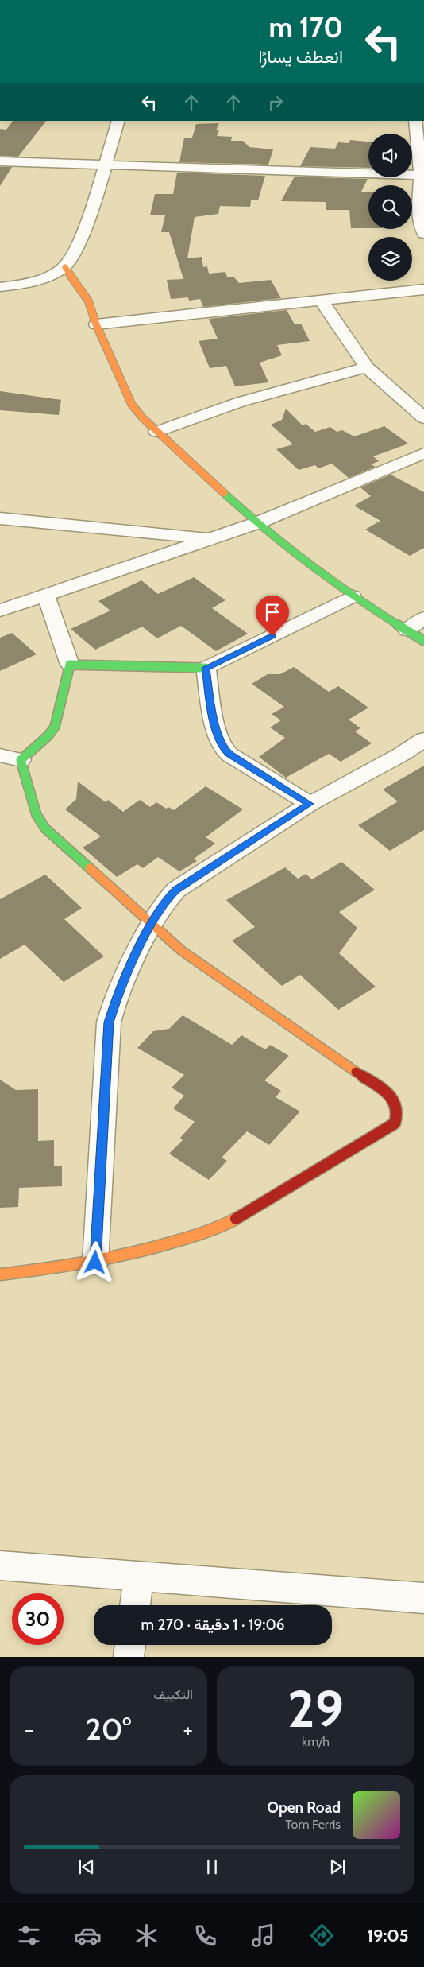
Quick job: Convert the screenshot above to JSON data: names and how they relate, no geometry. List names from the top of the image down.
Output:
{
  "page": {
    "turn": ["170 m", "انعطف يسارًا"],
    "limit": "30",
    "trip": "19:06 · 1 دقيقة · 270 m",
    "tile": [
      ["29", "km/h"],
      "التكييف"
    ],
    "heat": ["−", "20°", "+"],
    "song": ["Open Road", "Tom Ferris"],
    "tabs": "19:05"
  }
}
